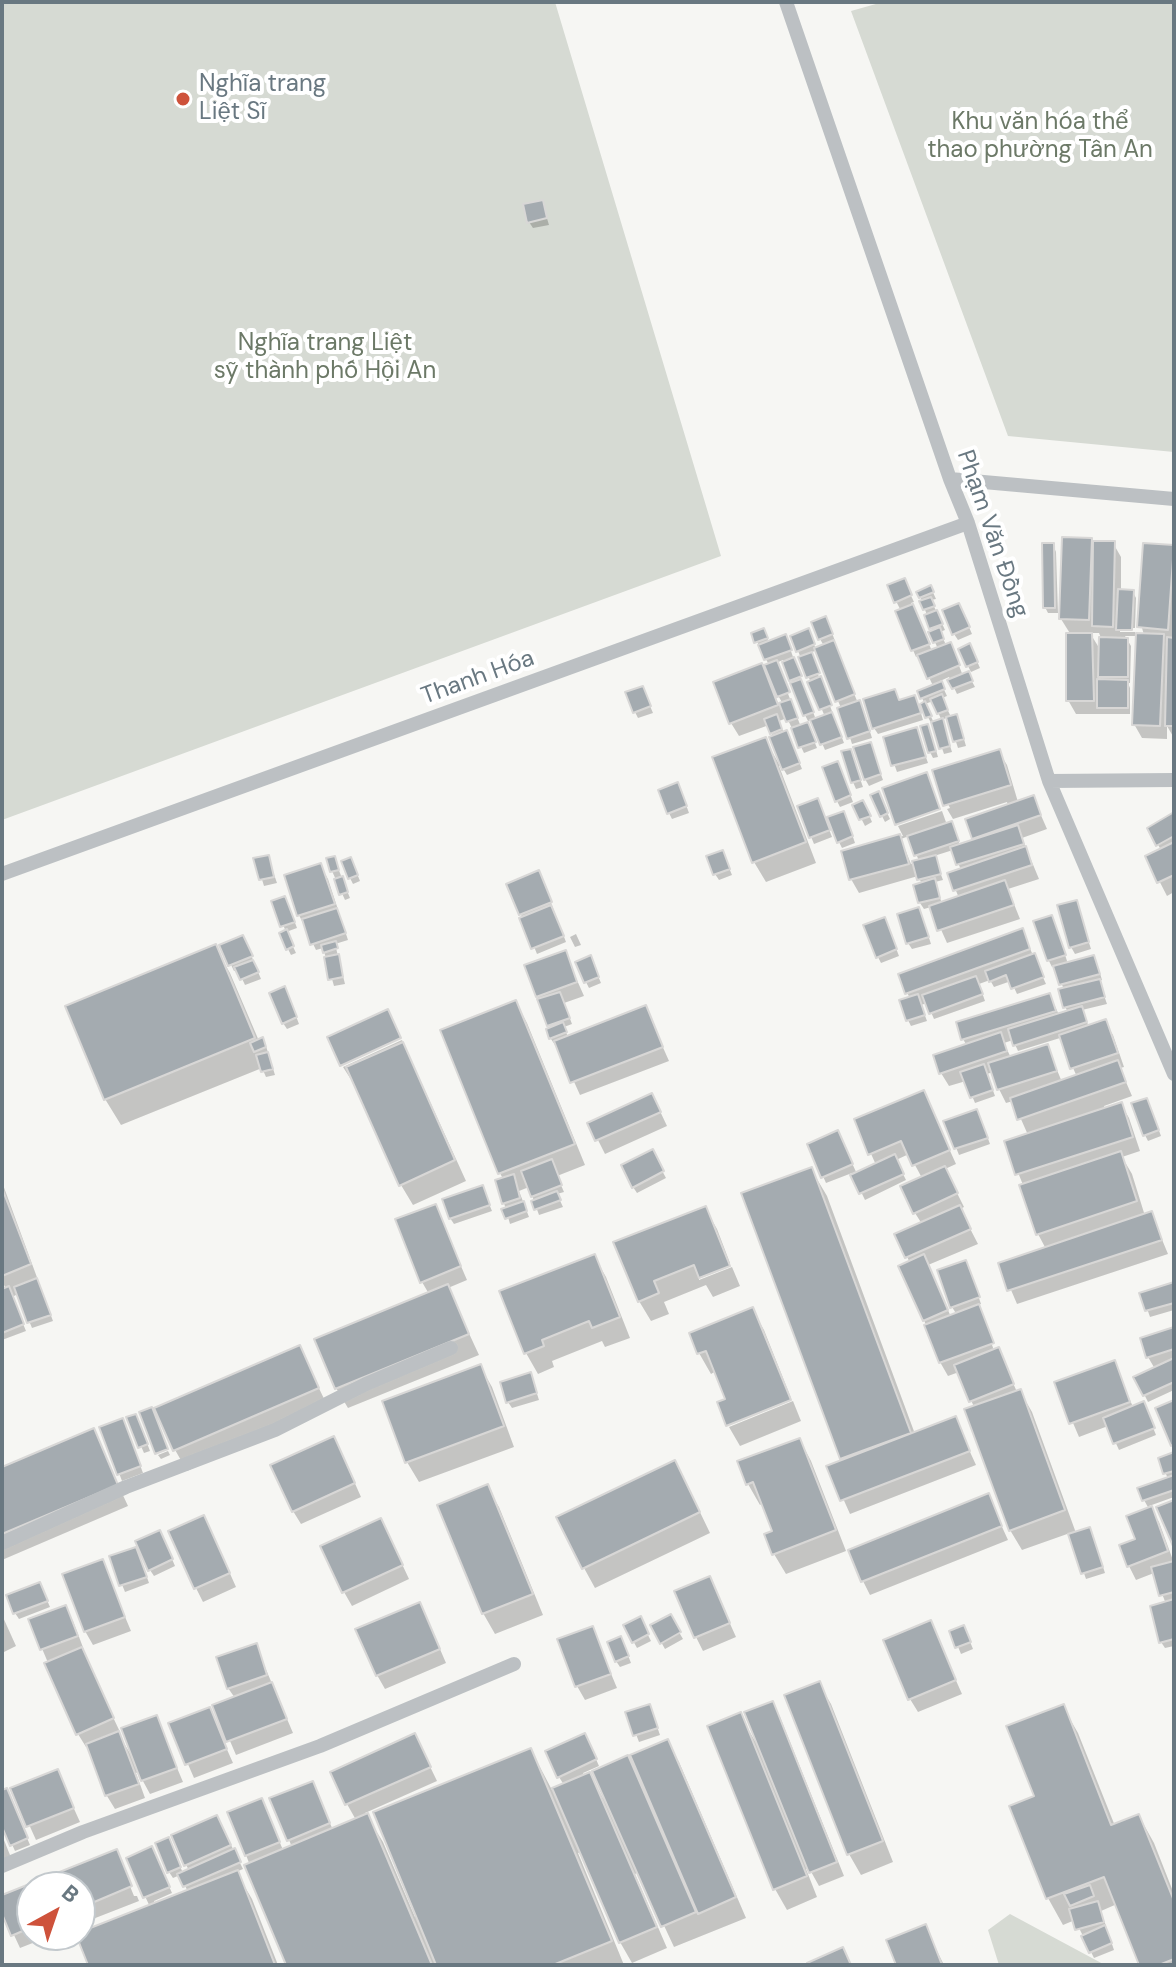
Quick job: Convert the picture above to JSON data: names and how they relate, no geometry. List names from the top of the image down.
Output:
{
  "streets": {
    "street": ["Phạm Văn Đồng", "Thanh Hóa"]
  },
  "crossings": [
    ["Phạm Văn Đồng", "Thanh Hóa"]
  ],
  "parks": ["Khu văn hóa thể thao phường Tân An", "Nghĩa trang Liệt sỹ thành phố Hội An"],
  "places": ["Nghĩa trang Liệt Sĩ"],
  "north": "top right"
}
